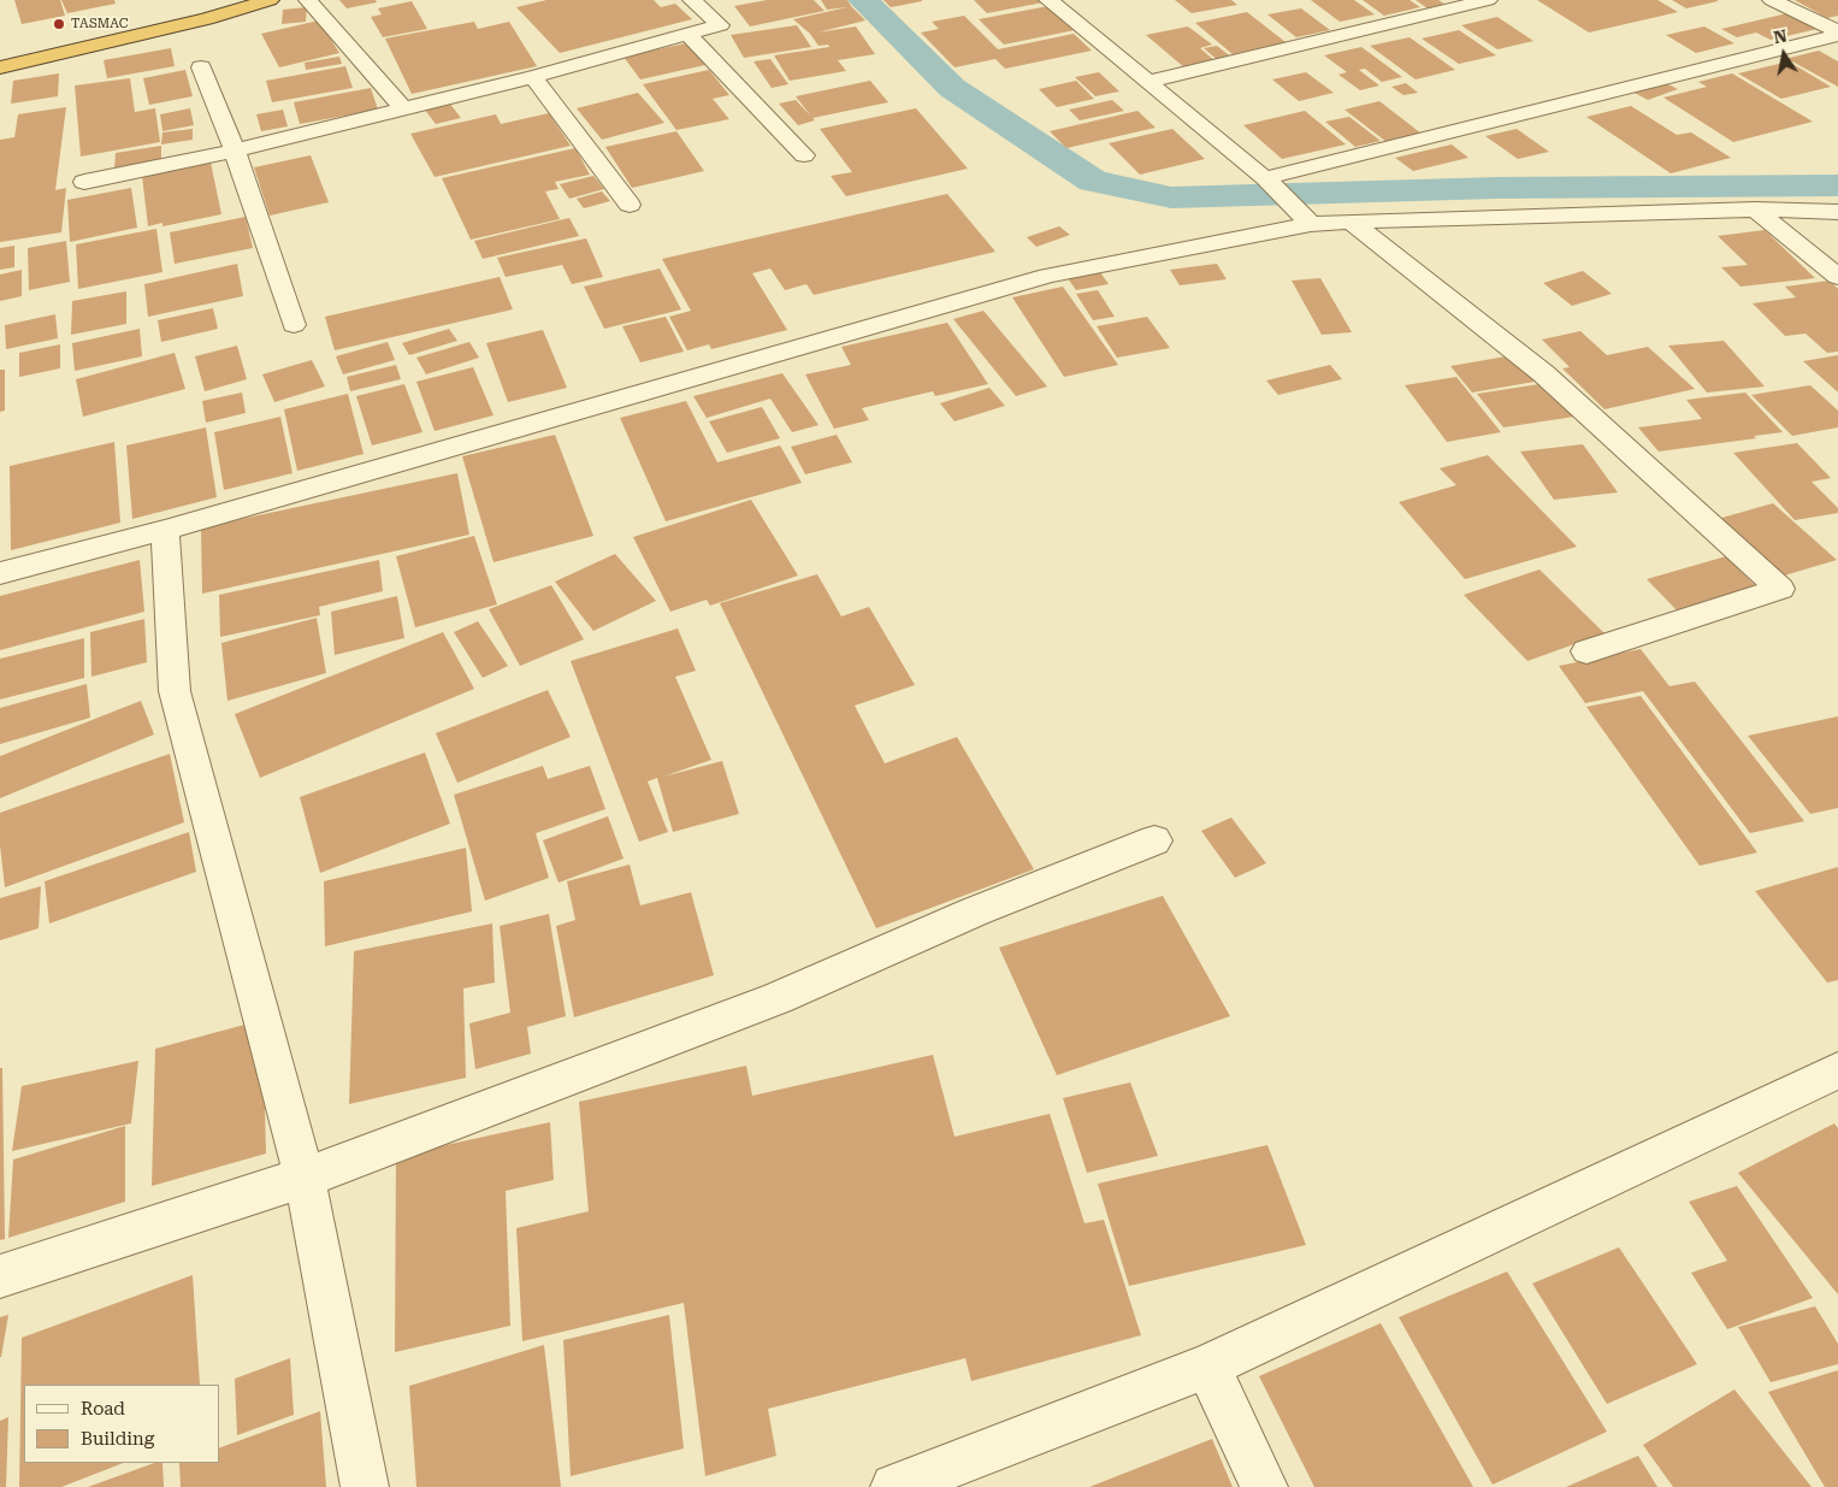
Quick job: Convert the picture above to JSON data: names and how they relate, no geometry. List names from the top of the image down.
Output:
{
  "places": ["TASMAC"],
  "legend": ["Road", "Building"],
  "north": "top"
}
